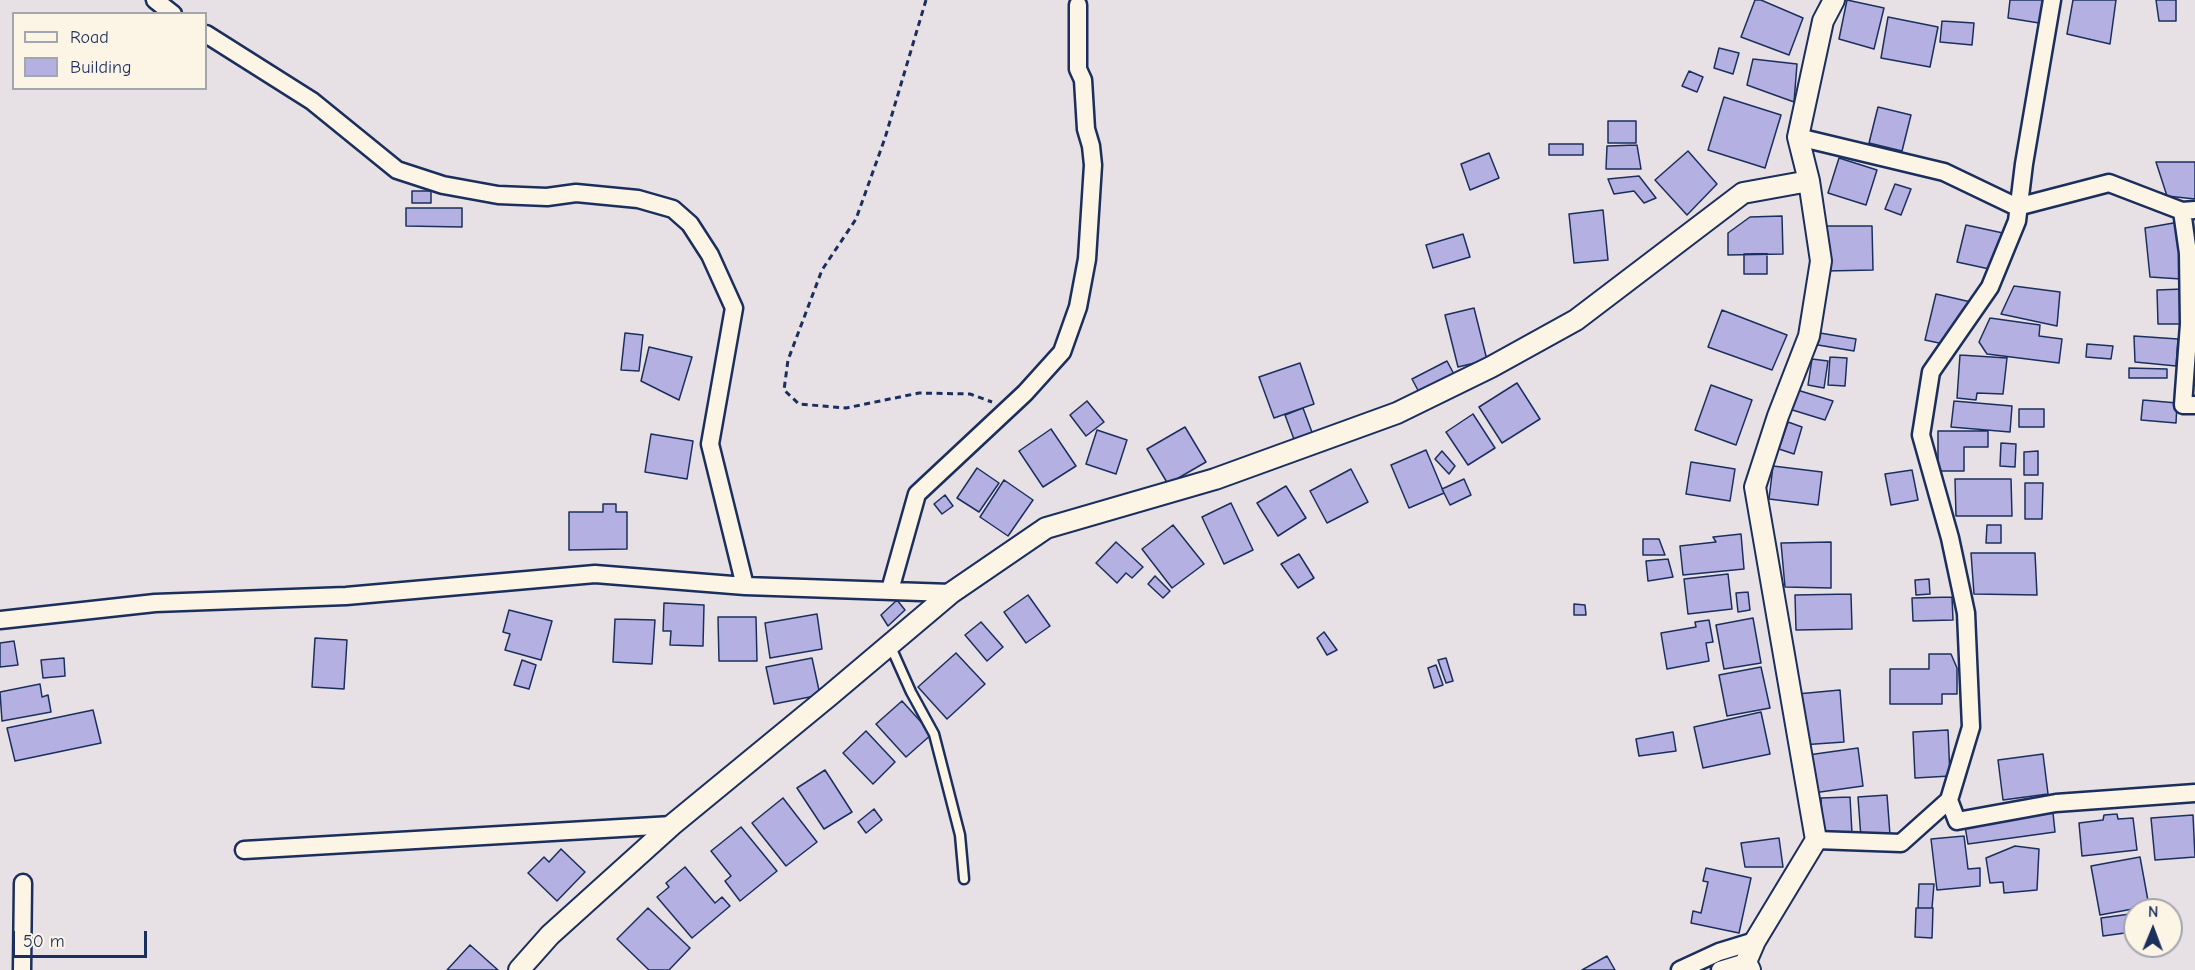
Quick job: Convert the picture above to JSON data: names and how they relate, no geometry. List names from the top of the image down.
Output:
{
  "legend": ["Road", "Building"],
  "scale_bar": "50 m",
  "north": "top"
}
